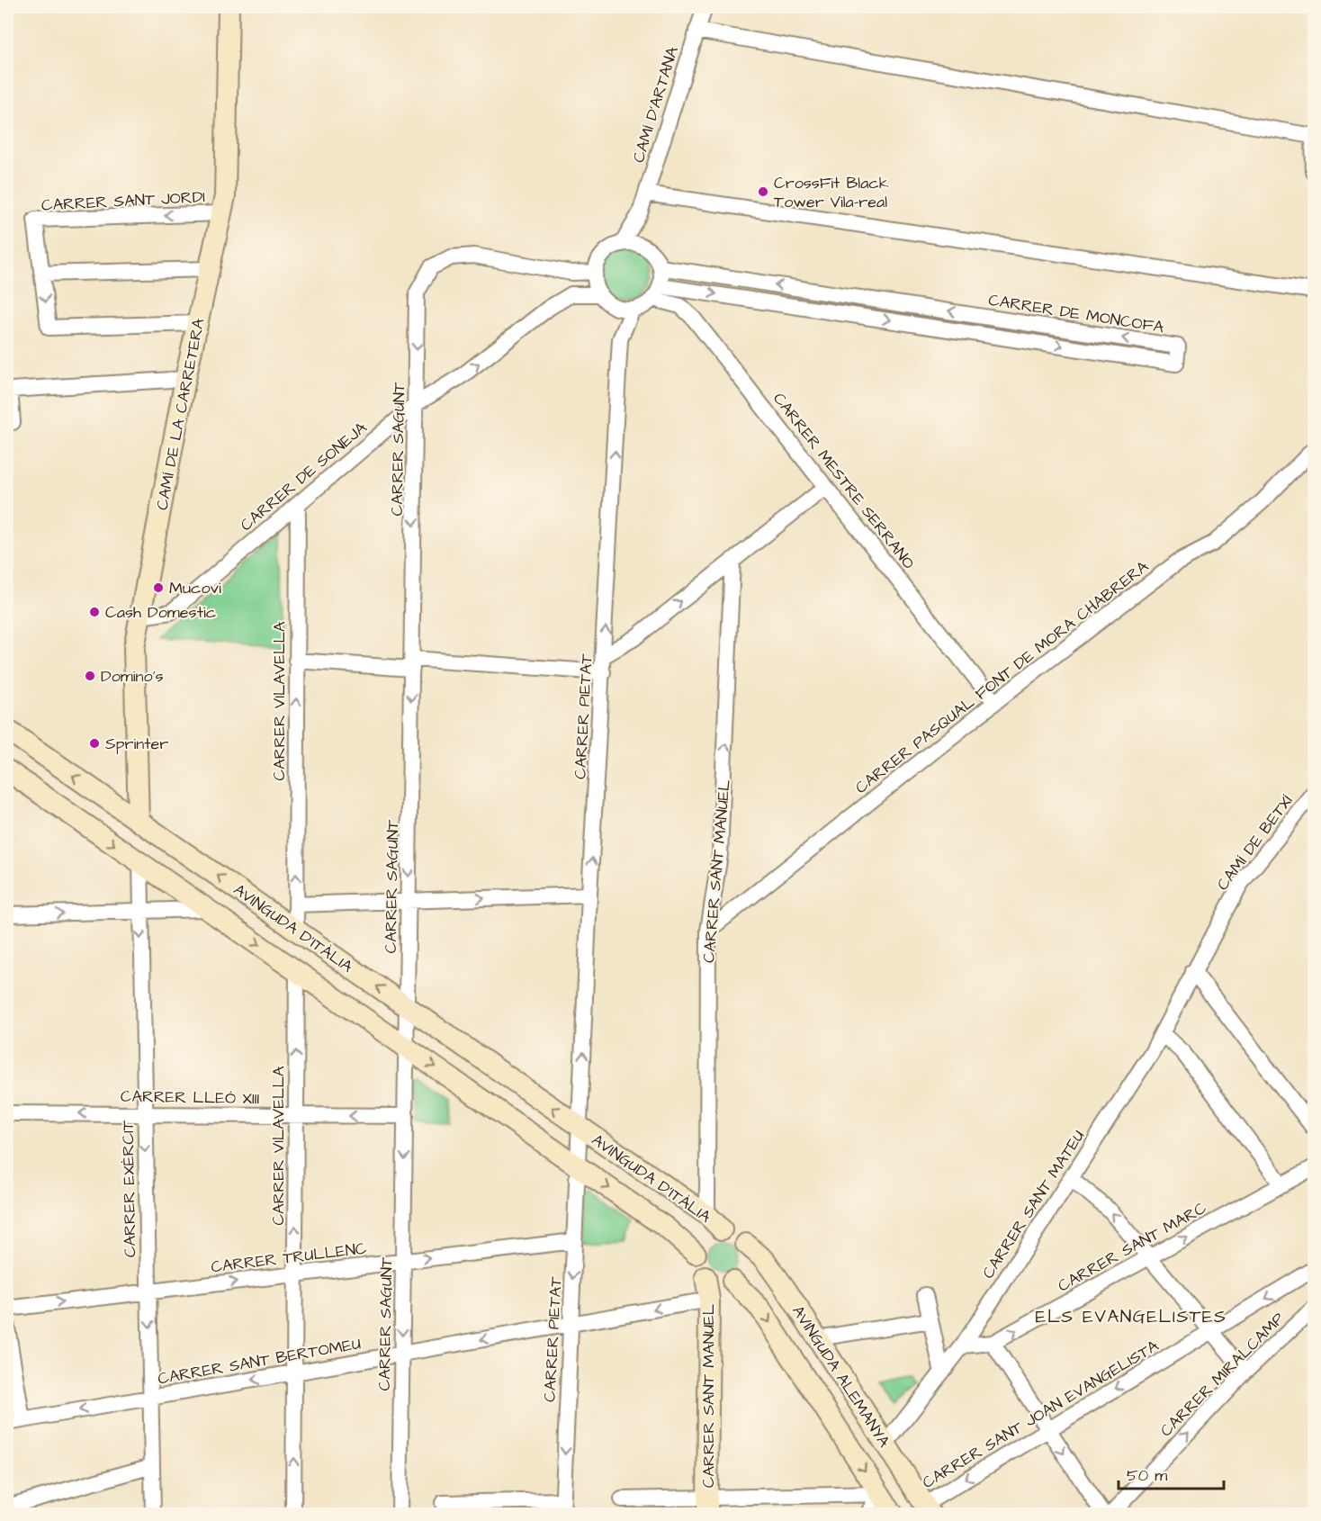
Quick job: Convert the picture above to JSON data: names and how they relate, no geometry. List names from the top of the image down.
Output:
{
  "streets": {
    "main road": [
      "CAMÍ DE LA CARRETERA",
      "CARRER SANT MANUEL",
      "AVINGUDA D'ITÀLIA",
      "AVINGUDA ALEMANYA"
    ],
    "street": [
      "CAMÍ D'ARTANA",
      "CARRER SANT JORDI",
      "CARRER DE MONCOFA",
      "CARRER SAGUNT",
      "CARRER DE SONEJA",
      "CARRER MESTRE SERRANO",
      "CARRER PASQUAL FONT DE MORA CHABRERA",
      "CARRER VILAVELLA",
      "CARRER PIETAT",
      "CAMÍ DE BETXÍ",
      "CARRER LLEÓ XIII",
      "CARRER EXÈRCIT",
      "CARRER SANT MATEU",
      "CARRER SANT MARC",
      "CARRER TRULLENC",
      "CARRER SANT BERTOMEU",
      "CARRER MIRALCAMP",
      "CARRER SANT JOAN EVANGELISTA"
    ]
  },
  "crossings": [
    ["CAMÍ D'ARTANA", "CARRER DE MONCOFA"],
    ["CAMÍ D'ARTANA", "CARRER SAGUNT"],
    ["CAMÍ D'ARTANA", "CARRER DE SONEJA"],
    ["CAMÍ D'ARTANA", "CARRER MESTRE SERRANO"],
    ["CAMÍ D'ARTANA", "CARRER PIETAT"],
    ["CARRER SANT JORDI", "CAMÍ DE LA CARRETERA"],
    ["CARRER DE MONCOFA", "CARRER SAGUNT"],
    ["CARRER DE MONCOFA", "CARRER DE SONEJA"],
    ["CARRER DE MONCOFA", "CARRER MESTRE SERRANO"],
    ["CARRER DE MONCOFA", "CARRER PIETAT"],
    ["CAMÍ DE LA CARRETERA", "CARRER DE SONEJA"],
    ["CAMÍ DE LA CARRETERA", "AVINGUDA D'ITÀLIA"],
    ["CARRER SAGUNT", "CARRER DE SONEJA"],
    ["CARRER SAGUNT", "CARRER MESTRE SERRANO"],
    ["CARRER SAGUNT", "CARRER PIETAT"],
    ["CARRER SAGUNT", "AVINGUDA D'ITÀLIA"],
    ["CARRER SAGUNT", "CARRER LLEÓ XIII"],
    ["CARRER SAGUNT", "CARRER TRULLENC"],
    ["CARRER SAGUNT", "CARRER SANT BERTOMEU"],
    ["CARRER DE SONEJA", "CARRER MESTRE SERRANO"],
    ["CARRER DE SONEJA", "CARRER VILAVELLA"],
    ["CARRER DE SONEJA", "CARRER PIETAT"],
    ["CARRER MESTRE SERRANO", "CARRER PASQUAL FONT DE MORA CHABRERA"],
    ["CARRER MESTRE SERRANO", "CARRER PIETAT"],
    ["CARRER PASQUAL FONT DE MORA CHABRERA", "CARRER SANT MANUEL"],
    ["CARRER VILAVELLA", "AVINGUDA D'ITÀLIA"],
    ["CARRER VILAVELLA", "CARRER LLEÓ XIII"],
    ["CARRER VILAVELLA", "CARRER TRULLENC"],
    ["CARRER VILAVELLA", "CARRER SANT BERTOMEU"],
    ["CARRER PIETAT", "AVINGUDA D'ITÀLIA"],
    ["CARRER PIETAT", "CARRER TRULLENC"],
    ["CARRER PIETAT", "CARRER SANT BERTOMEU"],
    ["CAMÍ DE BETXÍ", "CARRER SANT MATEU"],
    ["CARRER SANT MANUEL", "AVINGUDA D'ITÀLIA"],
    ["CARRER SANT MANUEL", "CARRER SANT BERTOMEU"],
    ["CARRER SANT MANUEL", "AVINGUDA ALEMANYA"],
    ["AVINGUDA D'ITÀLIA", "CARRER EXÈRCIT"],
    ["AVINGUDA D'ITÀLIA", "AVINGUDA ALEMANYA"],
    ["CARRER LLEÓ XIII", "CARRER EXÈRCIT"],
    ["CARRER EXÈRCIT", "CARRER TRULLENC"],
    ["CARRER EXÈRCIT", "CARRER SANT BERTOMEU"],
    ["CARRER SANT MATEU", "CARRER SANT MARC"],
    ["CARRER SANT MATEU", "AVINGUDA ALEMANYA"],
    ["AVINGUDA ALEMANYA", "CARRER SANT JOAN EVANGELISTA"]
  ],
  "one_way": [
    "CARRER SAGUNT",
    "CARRER DE SONEJA",
    "CARRER VILAVELLA",
    "CARRER SANT MANUEL",
    "CARRER LLEÓ XIII",
    "CARRER EXÈRCIT",
    "CARRER SANT MARC",
    "CARRER TRULLENC",
    "CARRER SANT BERTOMEU",
    "CARRER MIRALCAMP",
    "CARRER SANT JOAN EVANGELISTA"
  ],
  "districts": ["ELS EVANGELISTES"],
  "places": [
    "CrossFit Black Tower Vila-real",
    "Mucovi",
    "Cash Domestic",
    "Domino's",
    "Sprinter"
  ],
  "scale_bar": "50 m"
}
